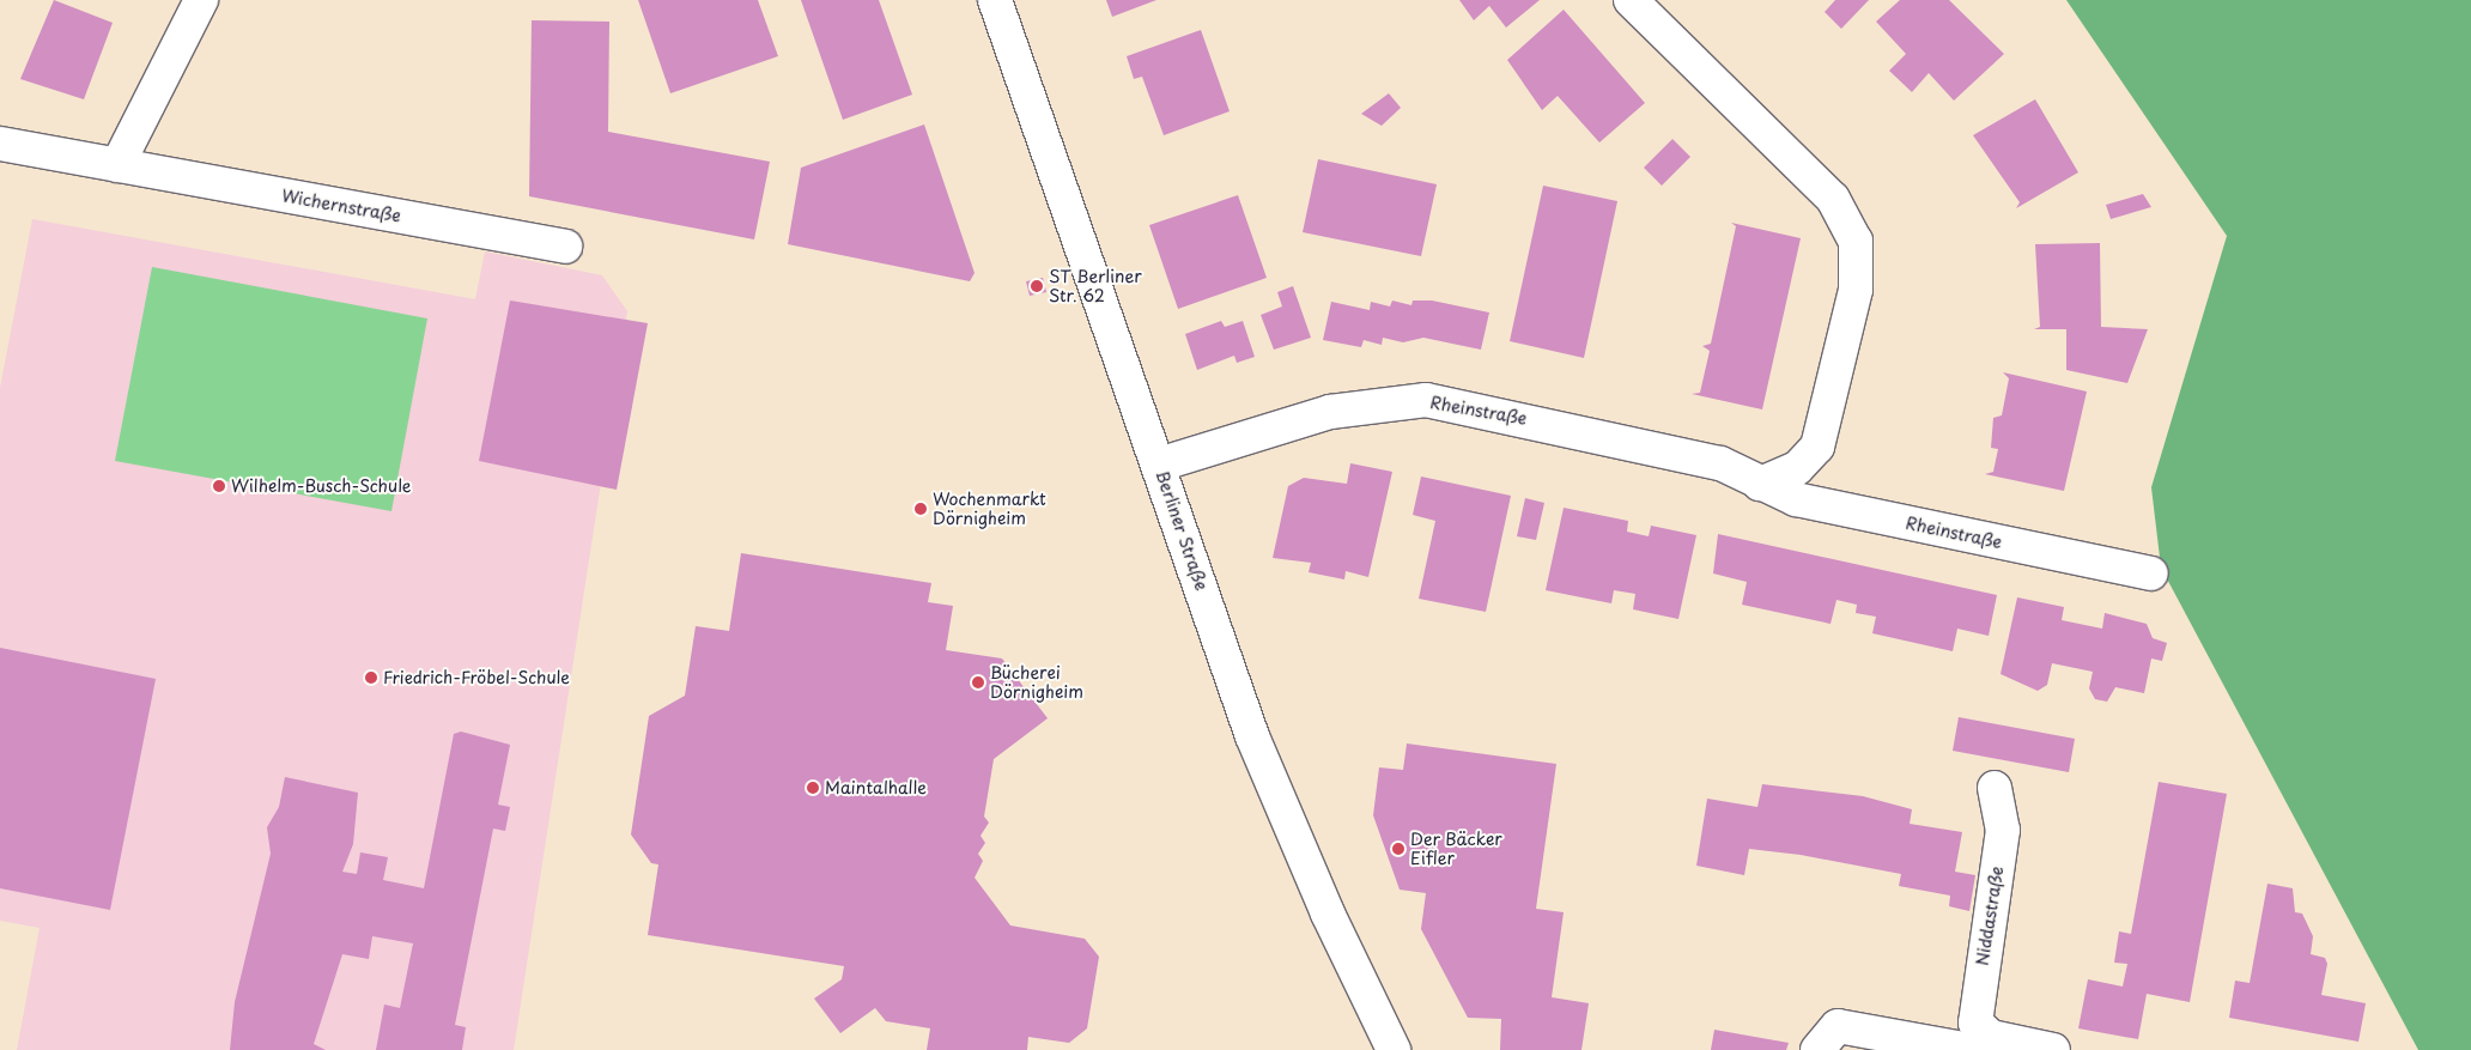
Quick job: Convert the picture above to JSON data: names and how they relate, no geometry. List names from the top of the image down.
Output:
{
  "streets": {
    "street": [
      "Wichernstraße",
      "Rheinstraße",
      "Berliner Straße",
      "Niddastraße"
    ]
  },
  "crossings": [
    ["Rheinstraße", "Berliner Straße"]
  ],
  "places": [
    "ST Berliner Str. 62",
    "Wilhelm-Busch-Schule",
    "Wochenmarkt Dörnigheim",
    "Friedrich-Fröbel-Schule",
    "Bücherei Dörnigheim",
    "Maintalhalle",
    "Der Bäcker Eifler"
  ]
}
